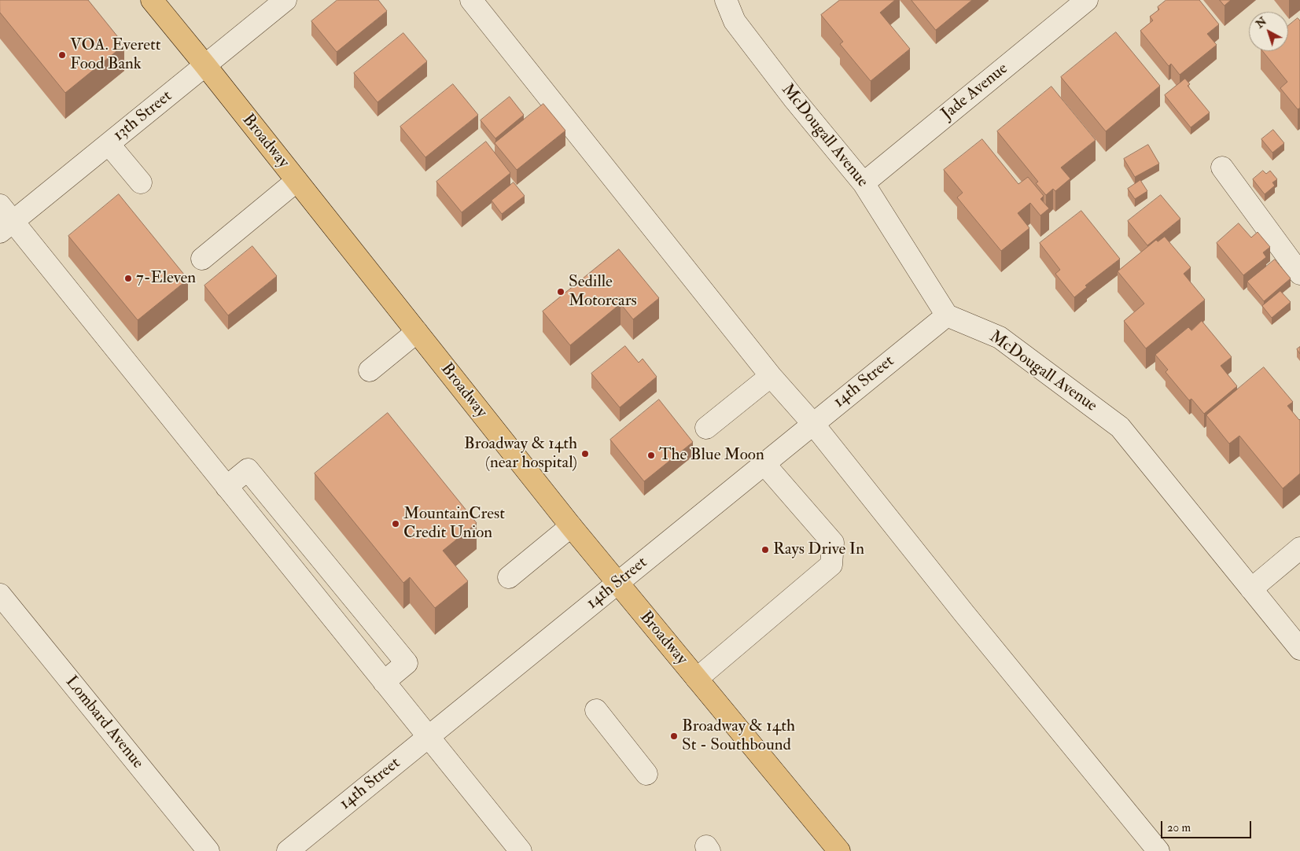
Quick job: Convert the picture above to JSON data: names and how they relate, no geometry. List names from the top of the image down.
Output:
{
  "streets": {
    "main road": ["Broadway"],
    "street": [
      "Jade Avenue",
      "13th Street",
      "McDougall Avenue",
      "14th Street",
      "Lombard Avenue"
    ]
  },
  "crossings": [
    ["Jade Avenue", "McDougall Avenue"],
    ["13th Street", "Broadway"],
    ["McDougall Avenue", "14th Street"],
    ["Broadway", "14th Street"]
  ],
  "places": [
    "VOA. Everett Food Bank",
    "7-Eleven",
    "Sedille Motorcars",
    "Broadway & 14th (near hospital)",
    "The Blue Moon",
    "MountainCrest Credit Union",
    "Rays Drive In",
    "Broadway & 14th St - Southbound"
  ],
  "scale_bar": "20 m",
  "north": "top left"
}
